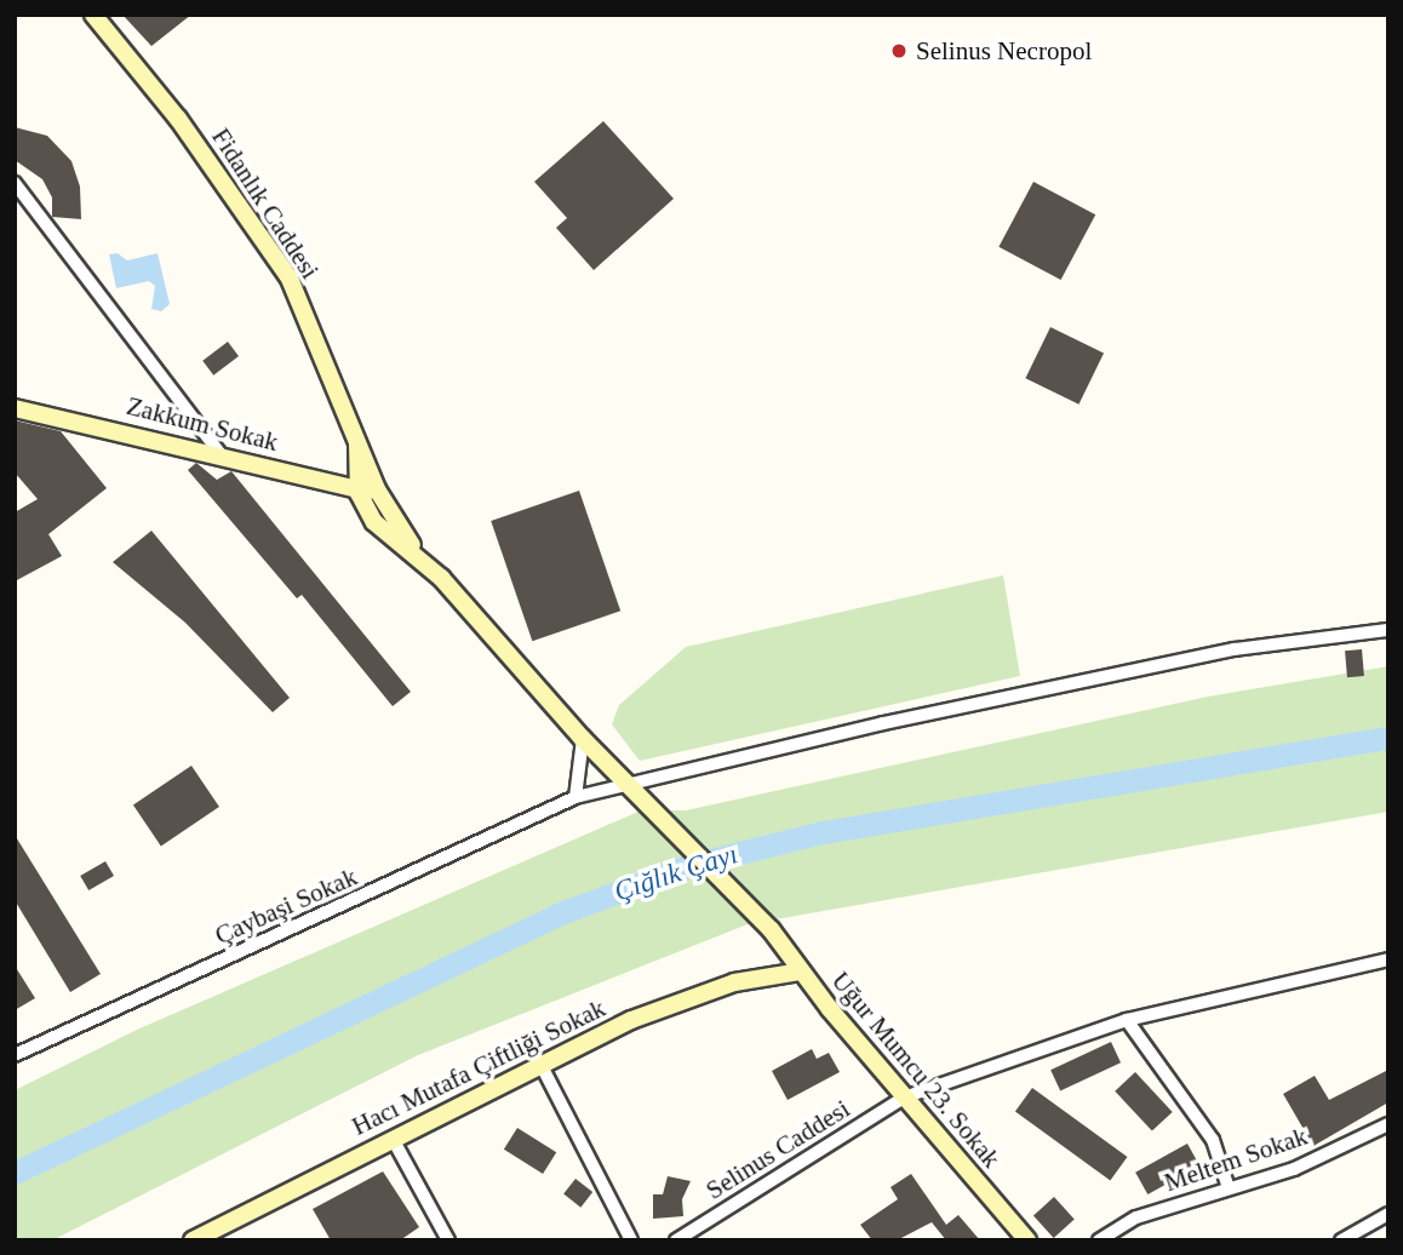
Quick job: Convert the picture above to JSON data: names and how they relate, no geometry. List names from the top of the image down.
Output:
{
  "streets": {
    "street": [
      "Fidanlık Caddesi",
      "Zakkum Sokak",
      "Çaybaşi Sokak",
      "Hacı Mutafa Çiftliği Sokak",
      "Uğur Mumcu 23. Sokak",
      "Selinus Caddesi",
      "Meltem Sokak"
    ]
  },
  "crossings": [
    ["Fidanlık Caddesi", "Zakkum Sokak"],
    ["Çaybaşi Sokak", "Uğur Mumcu 23. Sokak"],
    ["Hacı Mutafa Çiftliği Sokak", "Uğur Mumcu 23. Sokak"],
    ["Uğur Mumcu 23. Sokak", "Selinus Caddesi"]
  ],
  "water": ["Çığlık Çayı"],
  "places": ["Selinus Necropol"]
}
